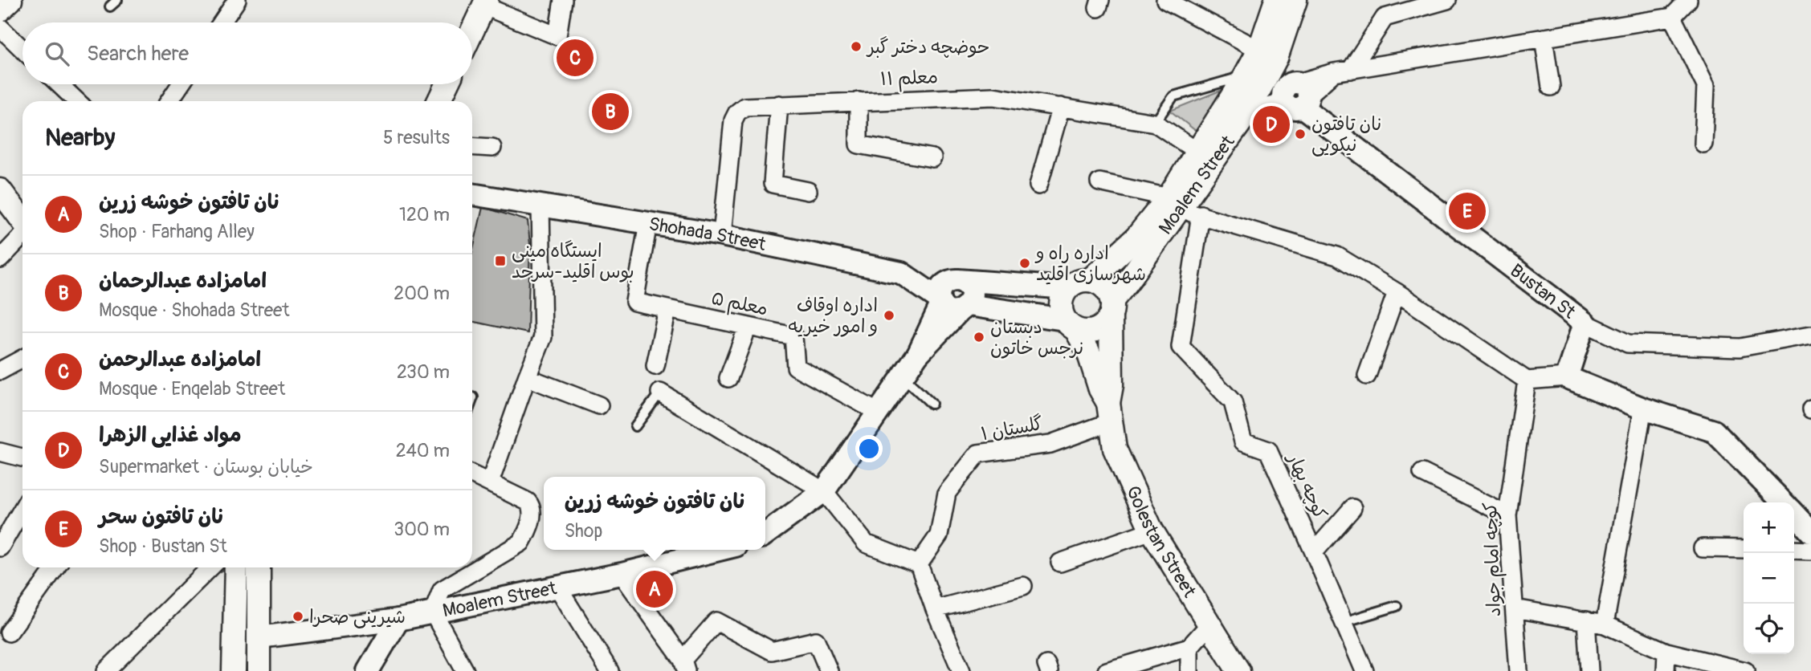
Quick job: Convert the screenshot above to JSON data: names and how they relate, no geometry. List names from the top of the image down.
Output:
{
  "streets": {
    "main road": ["Moalem Street", "Golestan Street"],
    "street": [
      "معلم ۱۱",
      "Shohada Street",
      "Bustan St",
      "معلم ۵",
      "گلستان ۱",
      "کوچه بهار",
      "کوچه امام جواد"
    ]
  },
  "crossings": [
    ["معلم ۱۱", "Moalem Street"],
    ["معلم ۱۱", "Shohada Street"],
    ["Moalem Street", "Bustan St"],
    ["Shohada Street", "معلم ۵"],
    ["گلستان ۱", "Golestan Street"]
  ],
  "places": {
    "other": [
      "حوضچه دختر گبر",
      "نان تافتون نیکویی",
      "اداره راه و شهرسازی اقلید",
      "اداره اوقاف و امور خیریه",
      "دبستان نرجس خاتون",
      "شیرینی صحرا"
    ],
    "transit": ["ایستگاه مینی بوس اقلید-سرحد"]
  },
  "page": {
    "search": "Search here",
    "pins": [
      "C",
      "B",
      "D",
      "E",
      "A"
    ],
    "heading": ["Nearby", "5 results"],
    "list": [
      {
        "mark": "A",
        "name": "نان تافتون خوشه زرین",
        "note": "Shop · Farhang Alley",
        "value": "120 m"
      },
      {
        "mark": "B",
        "name": "امامزاده عبدالرحمان",
        "note": "Mosque · Shohada Street",
        "value": "200 m"
      },
      {
        "mark": "C",
        "name": "امامزاده عبدالرحمن",
        "note": "Mosque · Enqelab Street",
        "value": "230 m"
      },
      {
        "mark": "D",
        "name": "مواد غذایی الزهرا",
        "note": "Supermarket · خیابان بوستان",
        "value": "240 m"
      },
      {
        "mark": "E",
        "name": "نان تافتون سحر",
        "note": "Shop · Bustan St",
        "value": "300 m"
      }
    ],
    "popup": ["نان تافتون خوشه زرین", "Shop"],
    "map_buttons": ["+", "−"]
  }
}
